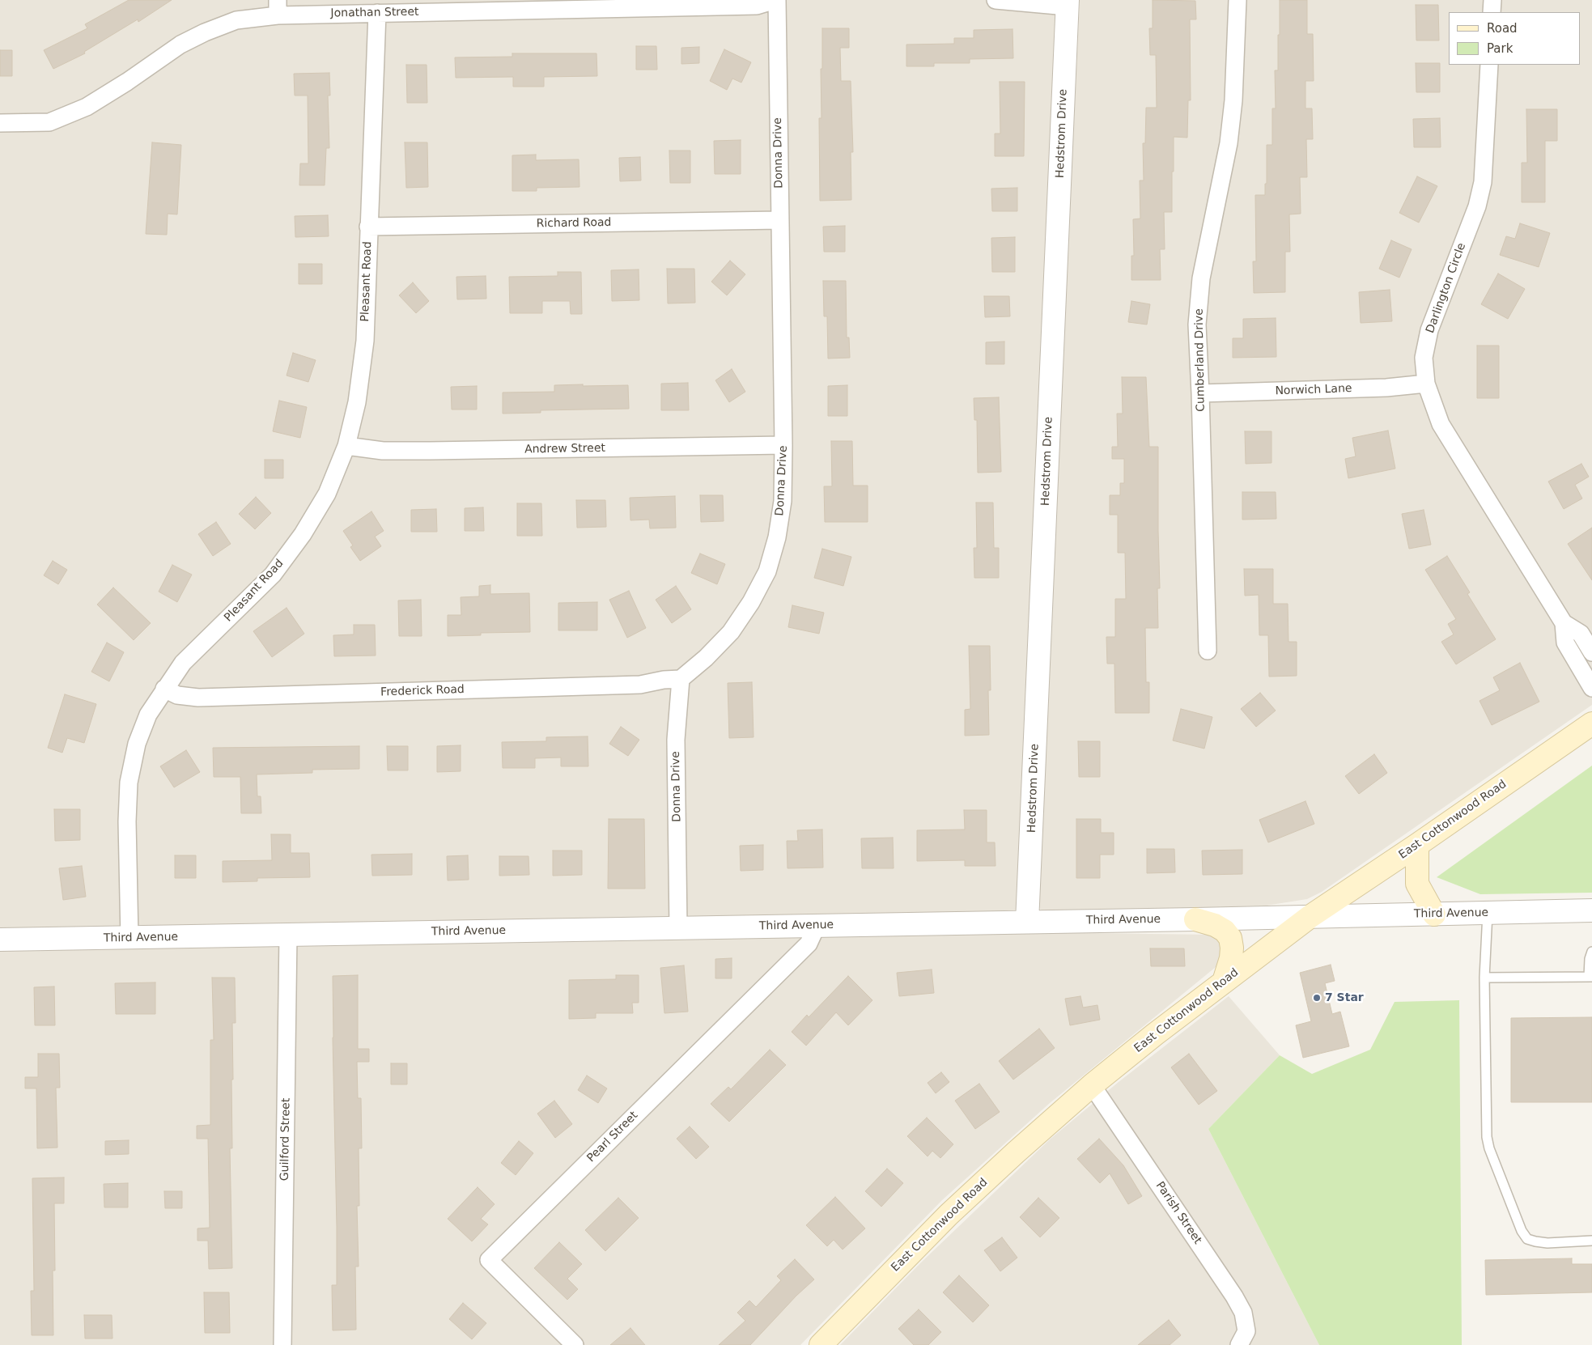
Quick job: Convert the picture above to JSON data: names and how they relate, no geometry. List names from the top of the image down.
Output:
{
  "streets": {
    "main road": ["East Cottonwood Road"],
    "street": [
      "Jonathan Street",
      "Hedstrom Drive",
      "Donna Drive",
      "Richard Road",
      "Pleasant Road",
      "Darlington Circle",
      "Cumberland Drive",
      "Norwich Lane",
      "Andrew Street",
      "Frederick Road",
      "Third Avenue",
      "Pearl Street",
      "Guilford Street",
      "Parish Street"
    ]
  },
  "crossings": [
    ["Jonathan Street", "Donna Drive"],
    ["Jonathan Street", "Pleasant Road"],
    ["Hedstrom Drive", "Third Avenue"],
    ["Donna Drive", "Richard Road"],
    ["Donna Drive", "Andrew Street"],
    ["Donna Drive", "Frederick Road"],
    ["Donna Drive", "Third Avenue"],
    ["Richard Road", "Pleasant Road"],
    ["Pleasant Road", "Andrew Street"],
    ["Pleasant Road", "Frederick Road"],
    ["Pleasant Road", "Third Avenue"],
    ["Darlington Circle", "Norwich Lane"],
    ["Cumberland Drive", "Norwich Lane"],
    ["East Cottonwood Road", "Third Avenue"],
    ["East Cottonwood Road", "Parish Street"],
    ["Third Avenue", "Pearl Street"],
    ["Third Avenue", "Guilford Street"]
  ],
  "places": ["7 Star"],
  "legend": ["Road", "Park"]
}
